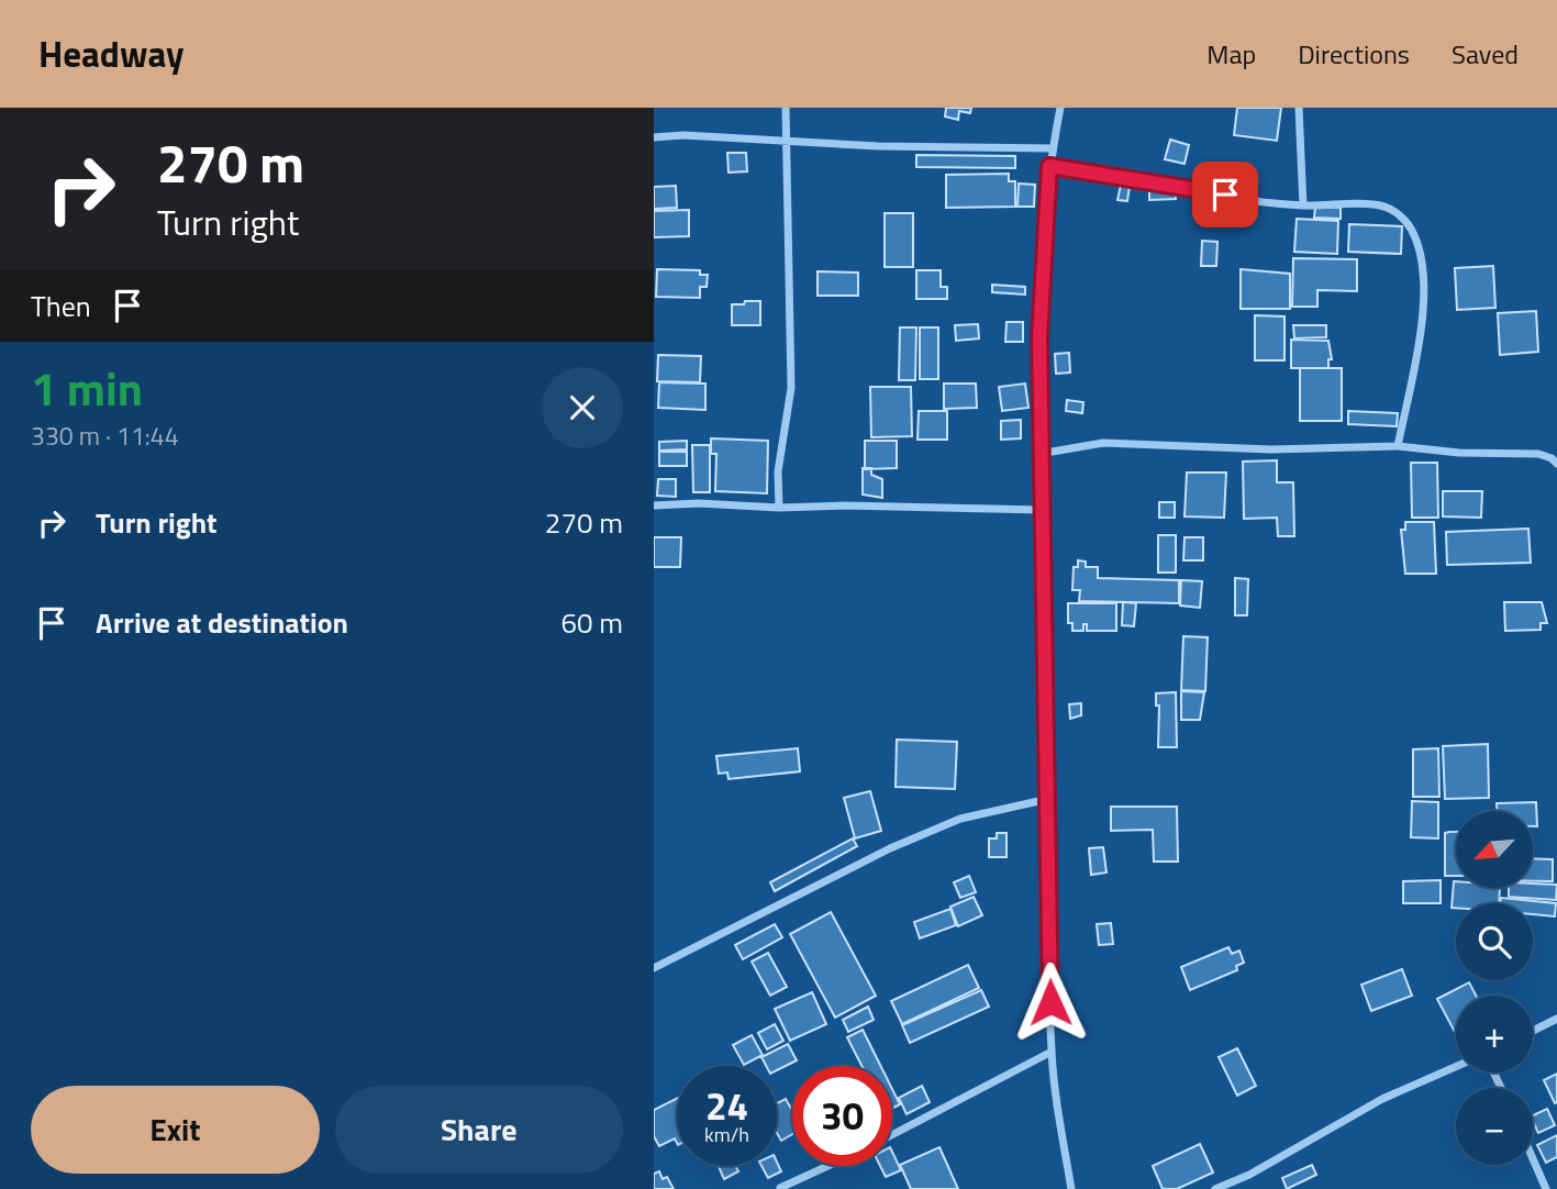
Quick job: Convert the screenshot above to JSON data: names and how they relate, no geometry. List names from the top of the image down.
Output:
{
  "north": "bottom left",
  "page": {
    "header": "Headway",
    "nav": ["Map", "Directions", "Saved"],
    "turn": ["270 m", "Turn right"],
    "then": "Then",
    "heading": ["1 min", "330 m · 11:44"],
    "list": [
      {
        "name": "Turn right",
        "value": "270 m"
      },
      {
        "name": "Arrive at destination",
        "value": "60 m"
      }
    ],
    "map_buttons": ["+", "−"],
    "speed": "24 km/h",
    "limit": "30",
    "buttons": ["Exit", "Share"]
  }
}
